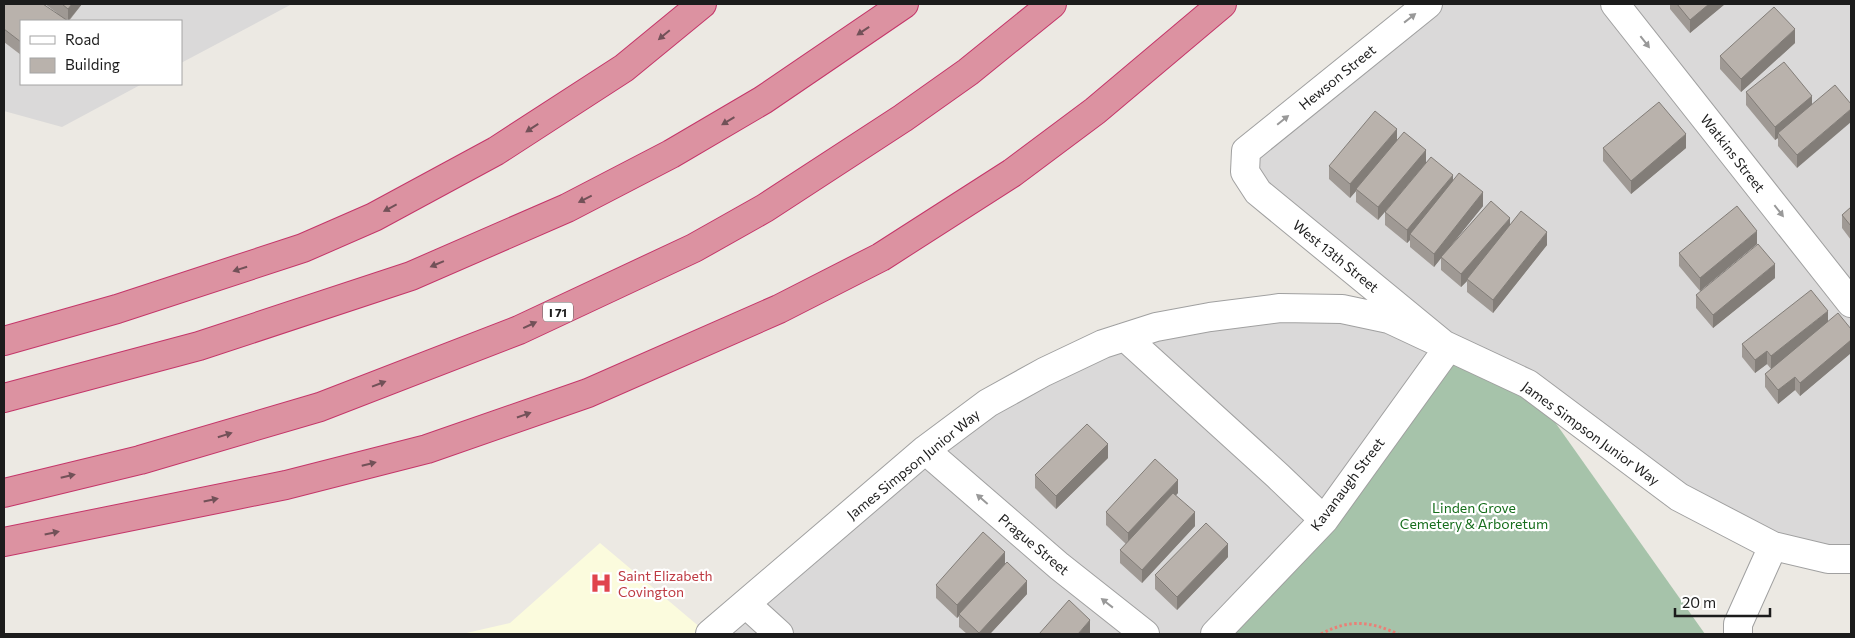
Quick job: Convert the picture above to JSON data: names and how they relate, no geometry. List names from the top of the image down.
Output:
{
  "streets": {
    "highway": ["I 71"],
    "street": [
      "Hewson Street",
      "Watkins Street",
      "West 13th Street",
      "James Simpson Junior Way",
      "Kavanaugh Street",
      "Prague Street"
    ]
  },
  "crossings": [
    ["Hewson Street", "West 13th Street"],
    ["West 13th Street", "James Simpson Junior Way"],
    ["West 13th Street", "Kavanaugh Street"],
    ["James Simpson Junior Way", "Kavanaugh Street"],
    ["James Simpson Junior Way", "Prague Street"]
  ],
  "one_way": ["Hewson Street", "Watkins Street"],
  "parks": ["Linden Grove Cemetery & Arboretum"],
  "places": {
    "hospital": ["Saint Elizabeth Covington"]
  },
  "legend": ["Road", "Building"],
  "scale_bar": "20 m"
}
